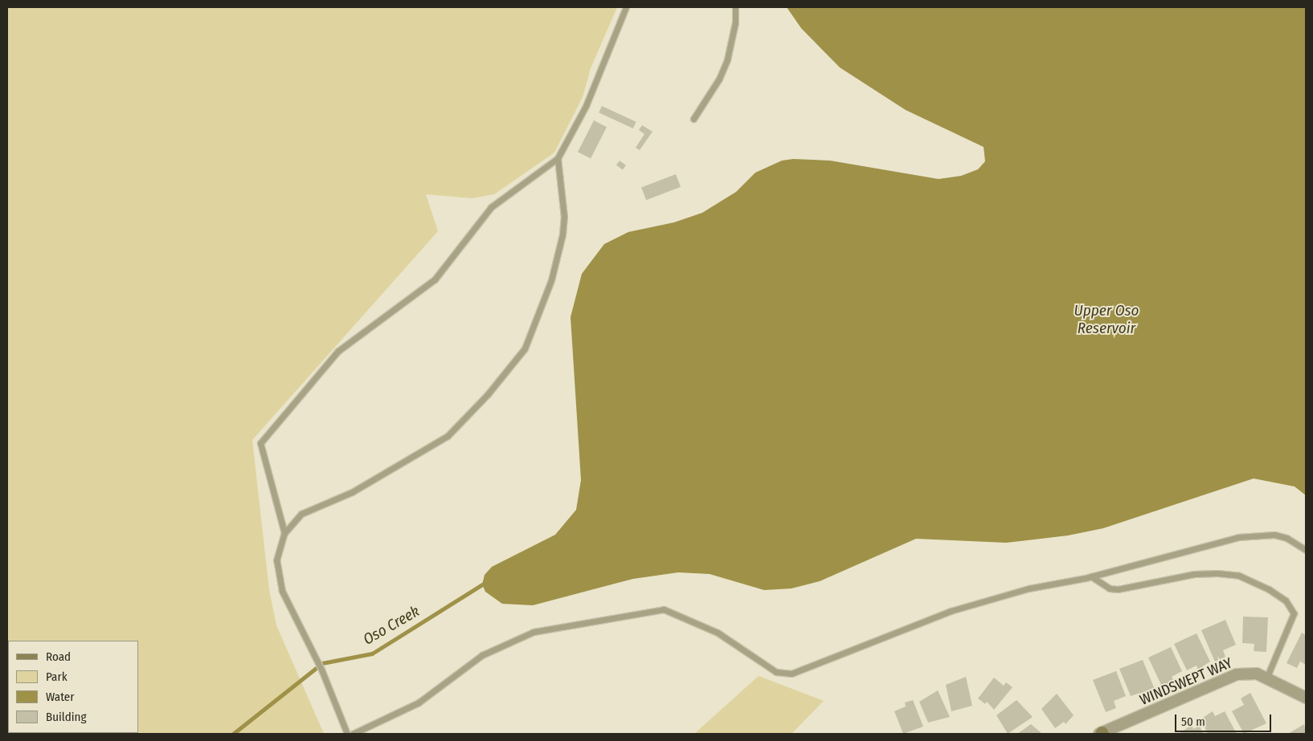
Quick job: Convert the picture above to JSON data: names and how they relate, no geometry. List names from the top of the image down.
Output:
{
  "streets": {
    "street": ["WINDSWEPT WAY"]
  },
  "water": ["Upper Oso Reservoir", "Oso Creek"],
  "legend": [
    "Road",
    "Park",
    "Water",
    "Building"
  ],
  "scale_bar": "50 m"
}
